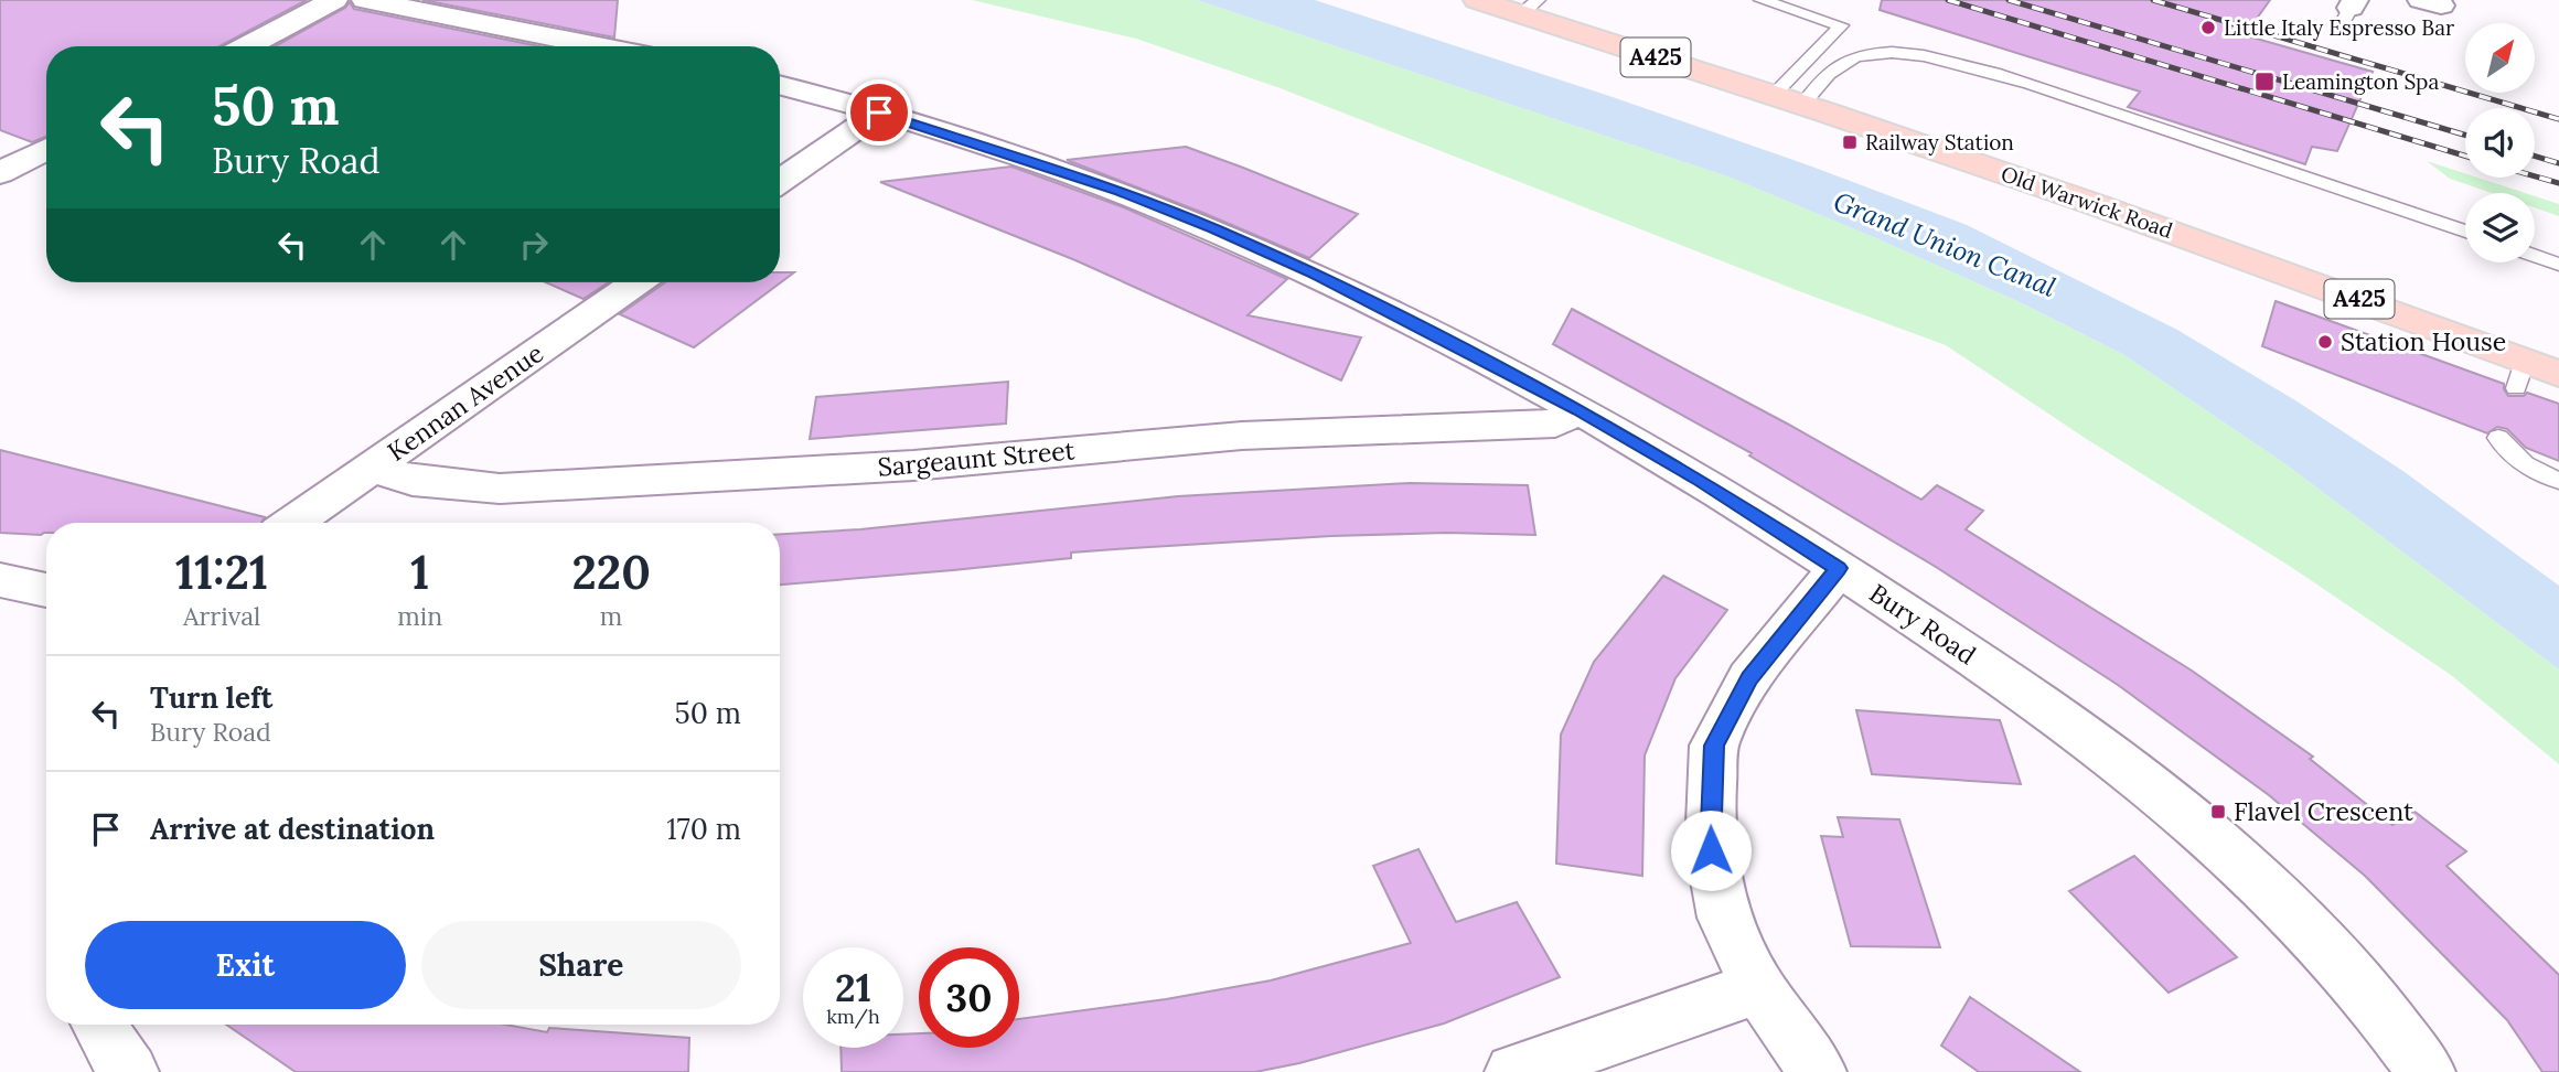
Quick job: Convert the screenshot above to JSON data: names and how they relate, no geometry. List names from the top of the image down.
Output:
{
  "streets": {
    "main road": ["A425", "Old Warwick Road"],
    "street": ["Kennan Avenue", "Sargeaunt Street", "Bury Road"]
  },
  "crossings": [
    ["Kennan Avenue", "Sargeaunt Street"],
    ["Sargeaunt Street", "Bury Road"]
  ],
  "water": ["Grand Union Canal"],
  "places": {
    "other": ["Little Italy Espresso Bar", "Station House"],
    "transit": ["Leamington Spa", "Railway Station", "Flavel Crescent"]
  },
  "north": "top right",
  "page": {
    "turn": ["50 m", "Bury Road"],
    "eta": [
      "11:21",
      "Arrival",
      "1",
      "min",
      "220",
      "m"
    ],
    "list": [
      {
        "name": "Turn left",
        "note": "Bury Road",
        "value": "50 m"
      },
      {
        "name": "Arrive at destination",
        "value": "170 m"
      }
    ],
    "buttons": ["Exit", "Share"],
    "speed": "21 km/h",
    "limit": "30"
  }
}
